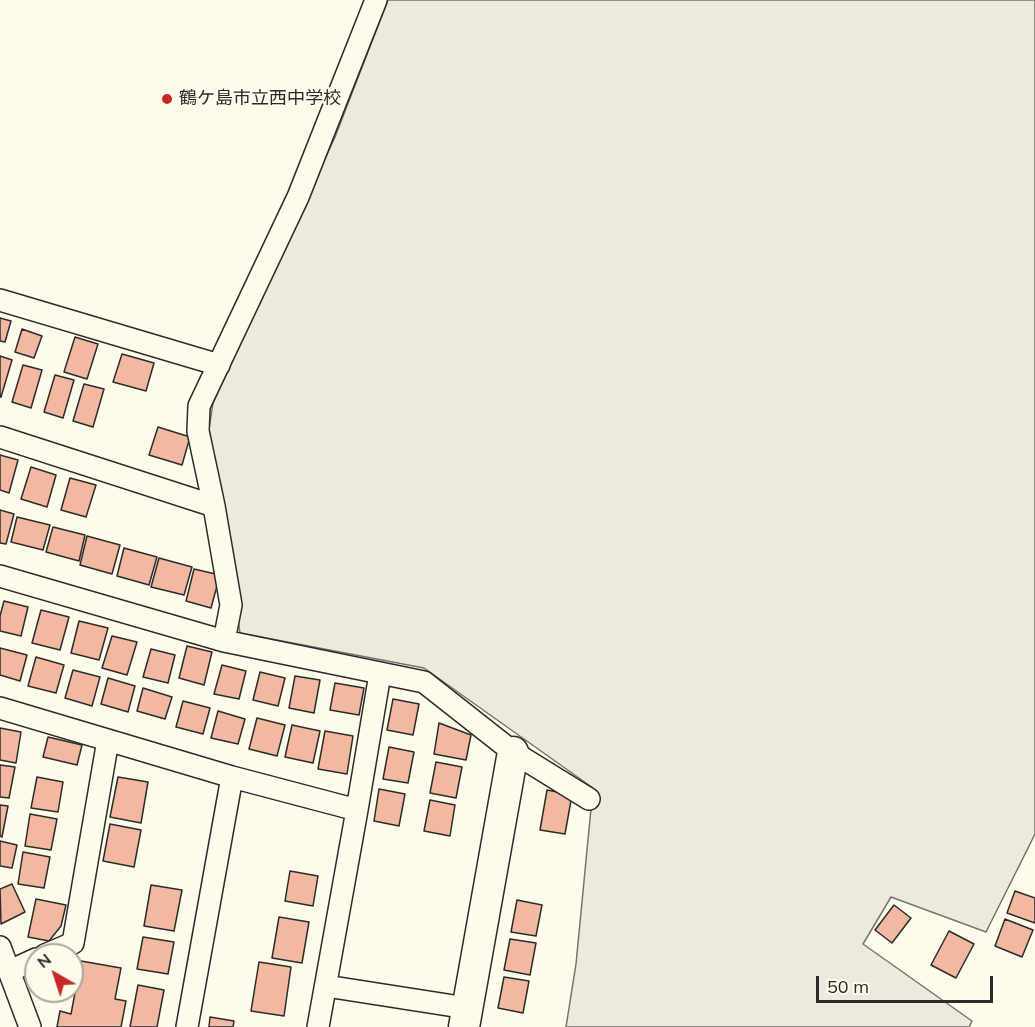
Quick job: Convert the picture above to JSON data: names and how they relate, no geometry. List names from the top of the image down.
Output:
{
  "places": ["鶴ケ島市立西中学校"],
  "scale_bar": "50 m",
  "north": "top left"
}
